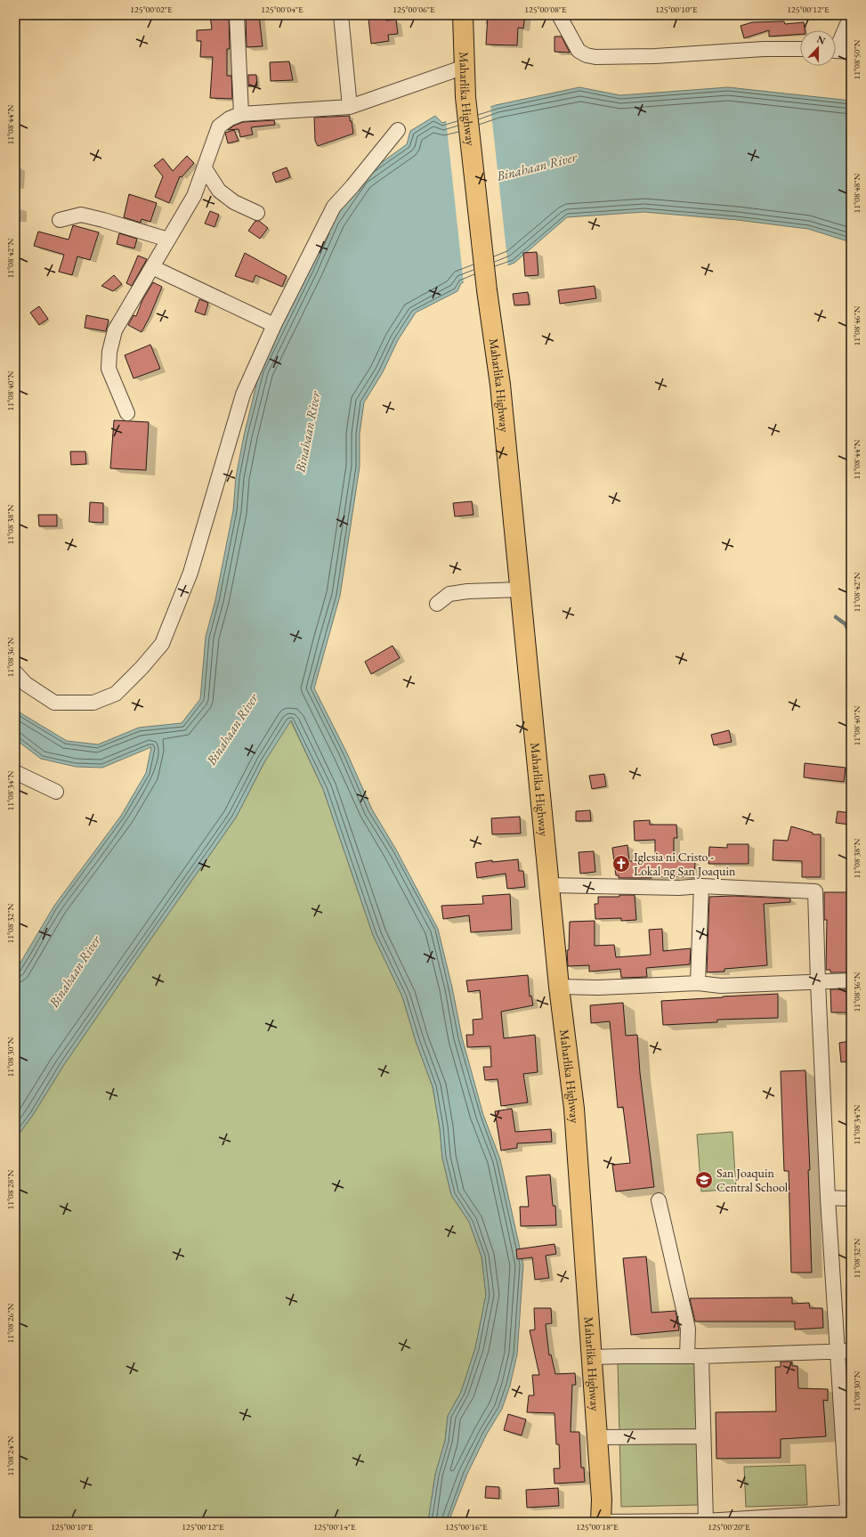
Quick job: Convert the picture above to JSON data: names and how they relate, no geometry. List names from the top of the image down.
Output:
{
  "streets": {
    "highway": ["Maharlika Highway"]
  },
  "water": ["Binahaan River"],
  "places": {
    "church": ["Iglesia ni Cristo - Lokal ng San Joaquin"],
    "school or university": ["San Joaquin Central School"]
  },
  "north": "top",
  "coordinates": [
    "125°00'02\"E",
    "125°00'04\"E",
    "125°00'06\"E",
    "125°00'08\"E",
    "125°00'10\"E",
    "125°00'12\"E",
    "11°08'50\"N",
    "11°08'44\"N",
    "11°08'48\"N",
    "11°08'42\"N",
    "11°08'46\"N",
    "11°08'40\"N",
    "11°08'38\"N",
    "11°08'36\"N",
    "11°08'34\"N",
    "11°08'32\"N",
    "11°08'30\"N",
    "11°08'28\"N",
    "11°08'26\"N",
    "11°08'24\"N",
    "125°00'14\"E",
    "125°00'16\"E",
    "125°00'18\"E",
    "125°00'20\"E"
  ]
}
